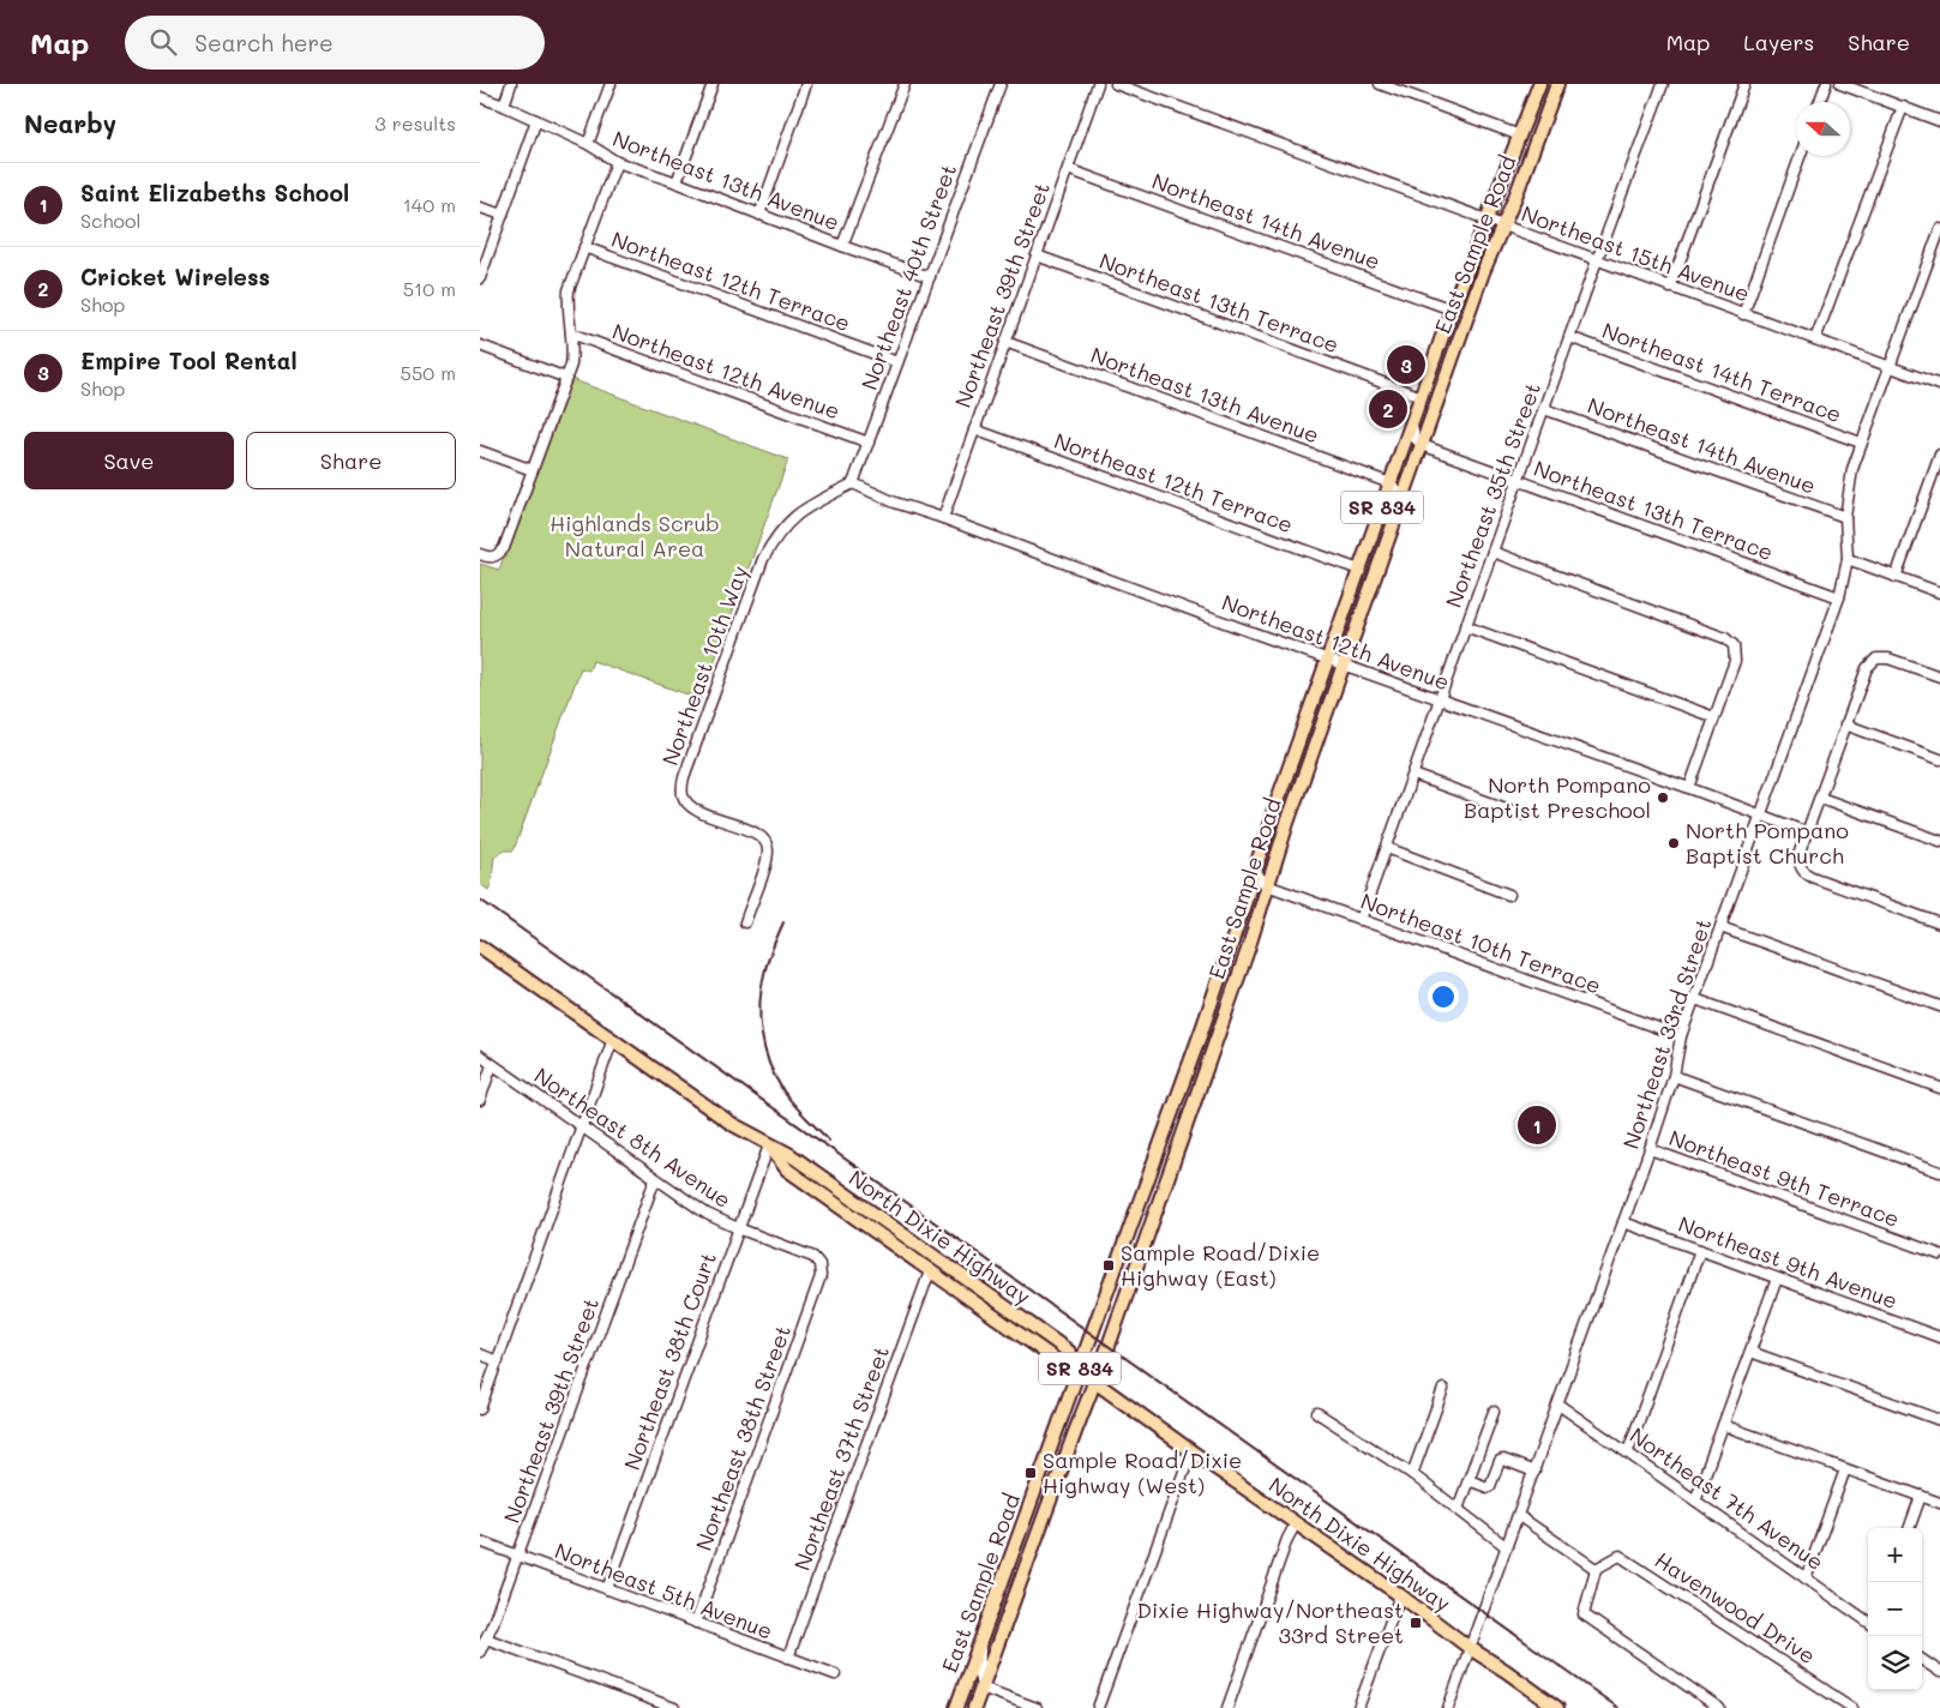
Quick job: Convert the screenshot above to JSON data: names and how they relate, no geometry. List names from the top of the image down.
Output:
{
  "streets": {
    "main road": ["East Sample Road", "SR 834", "North Dixie Highway"],
    "street": [
      "Northeast 13th Avenue",
      "Northeast 14th Avenue",
      "Northeast 15th Avenue",
      "Northeast 40th Street",
      "Northeast 12th Terrace",
      "Northeast 39th Street",
      "Northeast 13th Terrace",
      "Northeast 12th Avenue",
      "Northeast 14th Terrace",
      "Northeast 35th Street",
      "Northeast 10th Way",
      "Northeast 10th Terrace",
      "Northeast 33rd Street",
      "Northeast 8th Avenue",
      "Northeast 9th Terrace",
      "Northeast 9th Avenue",
      "Northeast 38th Court",
      "Northeast 38th Street",
      "Northeast 37th Street",
      "Northeast 7th Avenue",
      "Northeast 5th Avenue",
      "Havenwood Drive"
    ]
  },
  "crossings": [
    ["Northeast 13th Avenue", "East Sample Road"],
    ["Northeast 13th Avenue", "Northeast 40th Street"],
    ["Northeast 13th Avenue", "Northeast 39th Street"],
    ["Northeast 14th Avenue", "East Sample Road"],
    ["Northeast 14th Avenue", "Northeast 39th Street"],
    ["Northeast 14th Avenue", "Northeast 35th Street"],
    ["Northeast 14th Avenue", "Northeast 33rd Street"],
    ["East Sample Road", "Northeast 15th Avenue"],
    ["East Sample Road", "Northeast 12th Terrace"],
    ["East Sample Road", "Northeast 13th Terrace"],
    ["East Sample Road", "Northeast 12th Avenue"],
    ["East Sample Road", "Northeast 10th Terrace"],
    ["East Sample Road", "North Dixie Highway"],
    ["Northeast 15th Avenue", "Northeast 35th Street"],
    ["Northeast 15th Avenue", "Northeast 33rd Street"],
    ["Northeast 40th Street", "Northeast 12th Terrace"],
    ["Northeast 40th Street", "Northeast 12th Avenue"],
    ["Northeast 40th Street", "Northeast 10th Way"],
    ["Northeast 12th Terrace", "Northeast 39th Street"],
    ["Northeast 39th Street", "Northeast 13th Terrace"],
    ["Northeast 39th Street", "Northeast 12th Avenue"],
    ["Northeast 39th Street", "Northeast 8th Avenue"],
    ["Northeast 39th Street", "Northeast 5th Avenue"],
    ["Northeast 13th Terrace", "Northeast 35th Street"],
    ["Northeast 13th Terrace", "Northeast 33rd Street"],
    ["Northeast 12th Avenue", "Northeast 35th Street"],
    ["Northeast 12th Avenue", "Northeast 10th Way"],
    ["Northeast 12th Avenue", "Northeast 33rd Street"],
    ["Northeast 14th Terrace", "Northeast 35th Street"],
    ["Northeast 14th Terrace", "Northeast 33rd Street"],
    ["Northeast 35th Street", "Northeast 10th Terrace"],
    ["Northeast 10th Terrace", "Northeast 33rd Street"],
    ["Northeast 33rd Street", "Northeast 9th Terrace"],
    ["Northeast 33rd Street", "North Dixie Highway"],
    ["Northeast 33rd Street", "Northeast 9th Avenue"],
    ["Northeast 33rd Street", "Northeast 7th Avenue"],
    ["Northeast 8th Avenue", "Northeast 38th Court"],
    ["Northeast 8th Avenue", "Northeast 38th Street"],
    ["North Dixie Highway", "Northeast 38th Court"],
    ["North Dixie Highway", "Northeast 37th Street"],
    ["Northeast 38th Court", "Northeast 5th Avenue"],
    ["Northeast 38th Street", "Northeast 5th Avenue"],
    ["Northeast 37th Street", "Northeast 5th Avenue"]
  ],
  "parks": ["Highlands Scrub Natural Area"],
  "places": {
    "other": ["North Pompano Baptist Preschool", "North Pompano Baptist Church"],
    "transit": ["Sample Road/Dixie Highway (East)", "Sample Road/Dixie Highway (West)", "Dixie Highway/Northeast 33rd Street"]
  },
  "north": "left",
  "page": {
    "header": "Map",
    "search": "Search here",
    "nav": ["Map", "Layers", "Share"],
    "heading": ["Nearby", "3 results"],
    "list": [
      {
        "mark": "1",
        "name": "Saint Elizabeths School",
        "note": "School",
        "value": "140 m"
      },
      {
        "mark": "2",
        "name": "Cricket Wireless",
        "note": "Shop",
        "value": "510 m"
      },
      {
        "mark": "3",
        "name": "Empire Tool Rental",
        "note": "Shop",
        "value": "550 m"
      }
    ],
    "pins": ["3", "2", "1"],
    "buttons": ["Save", "Share"],
    "map_buttons": ["+", "−"]
  }
}
